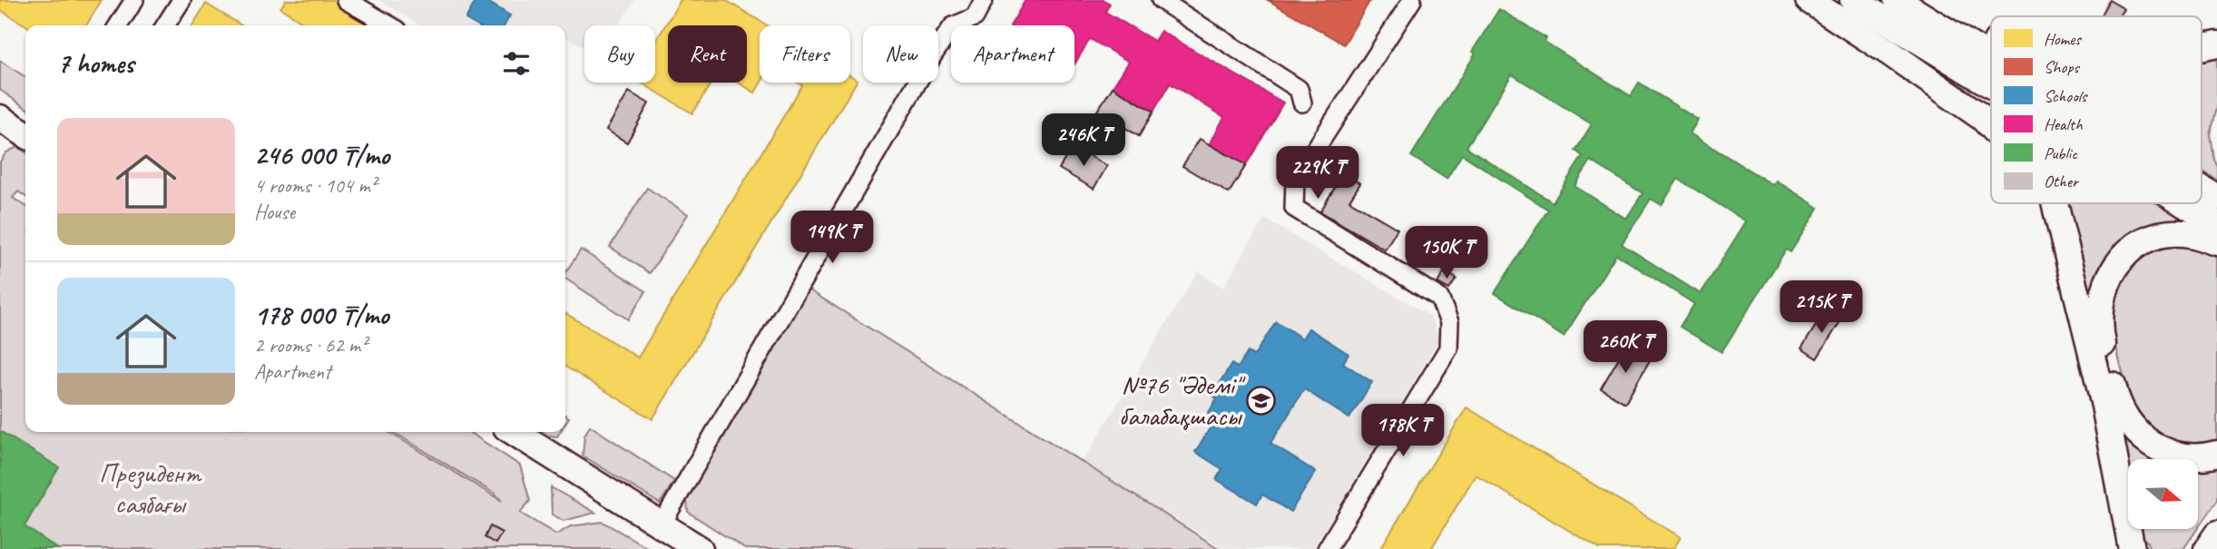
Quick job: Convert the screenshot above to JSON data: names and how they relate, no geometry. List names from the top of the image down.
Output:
{
  "parks": ["Президент саябағы"],
  "places": {
    "school or university": ["№76 \"Әдемі\" балабақшасы"]
  },
  "legend": [
    "Homes",
    "Shops",
    "Schools",
    "Health",
    "Public",
    "Other"
  ],
  "north": "right",
  "page": {
    "chip": [
      "Buy",
      "Rent",
      "Filters",
      "New",
      "Apartment"
    ],
    "heading": "7 homes",
    "list": [
      {
        "name": "246 000 ₸/mo",
        "note": "4 rooms · 104 m² · House"
      },
      {
        "name": "178 000 ₸/mo",
        "note": "2 rooms · 62 m² · Apartment"
      }
    ],
    "price": [
      "246K ₸",
      "229K ₸",
      "149K ₸",
      "150K ₸",
      "215K ₸",
      "260K ₸",
      "178K ₸"
    ]
  }
}
